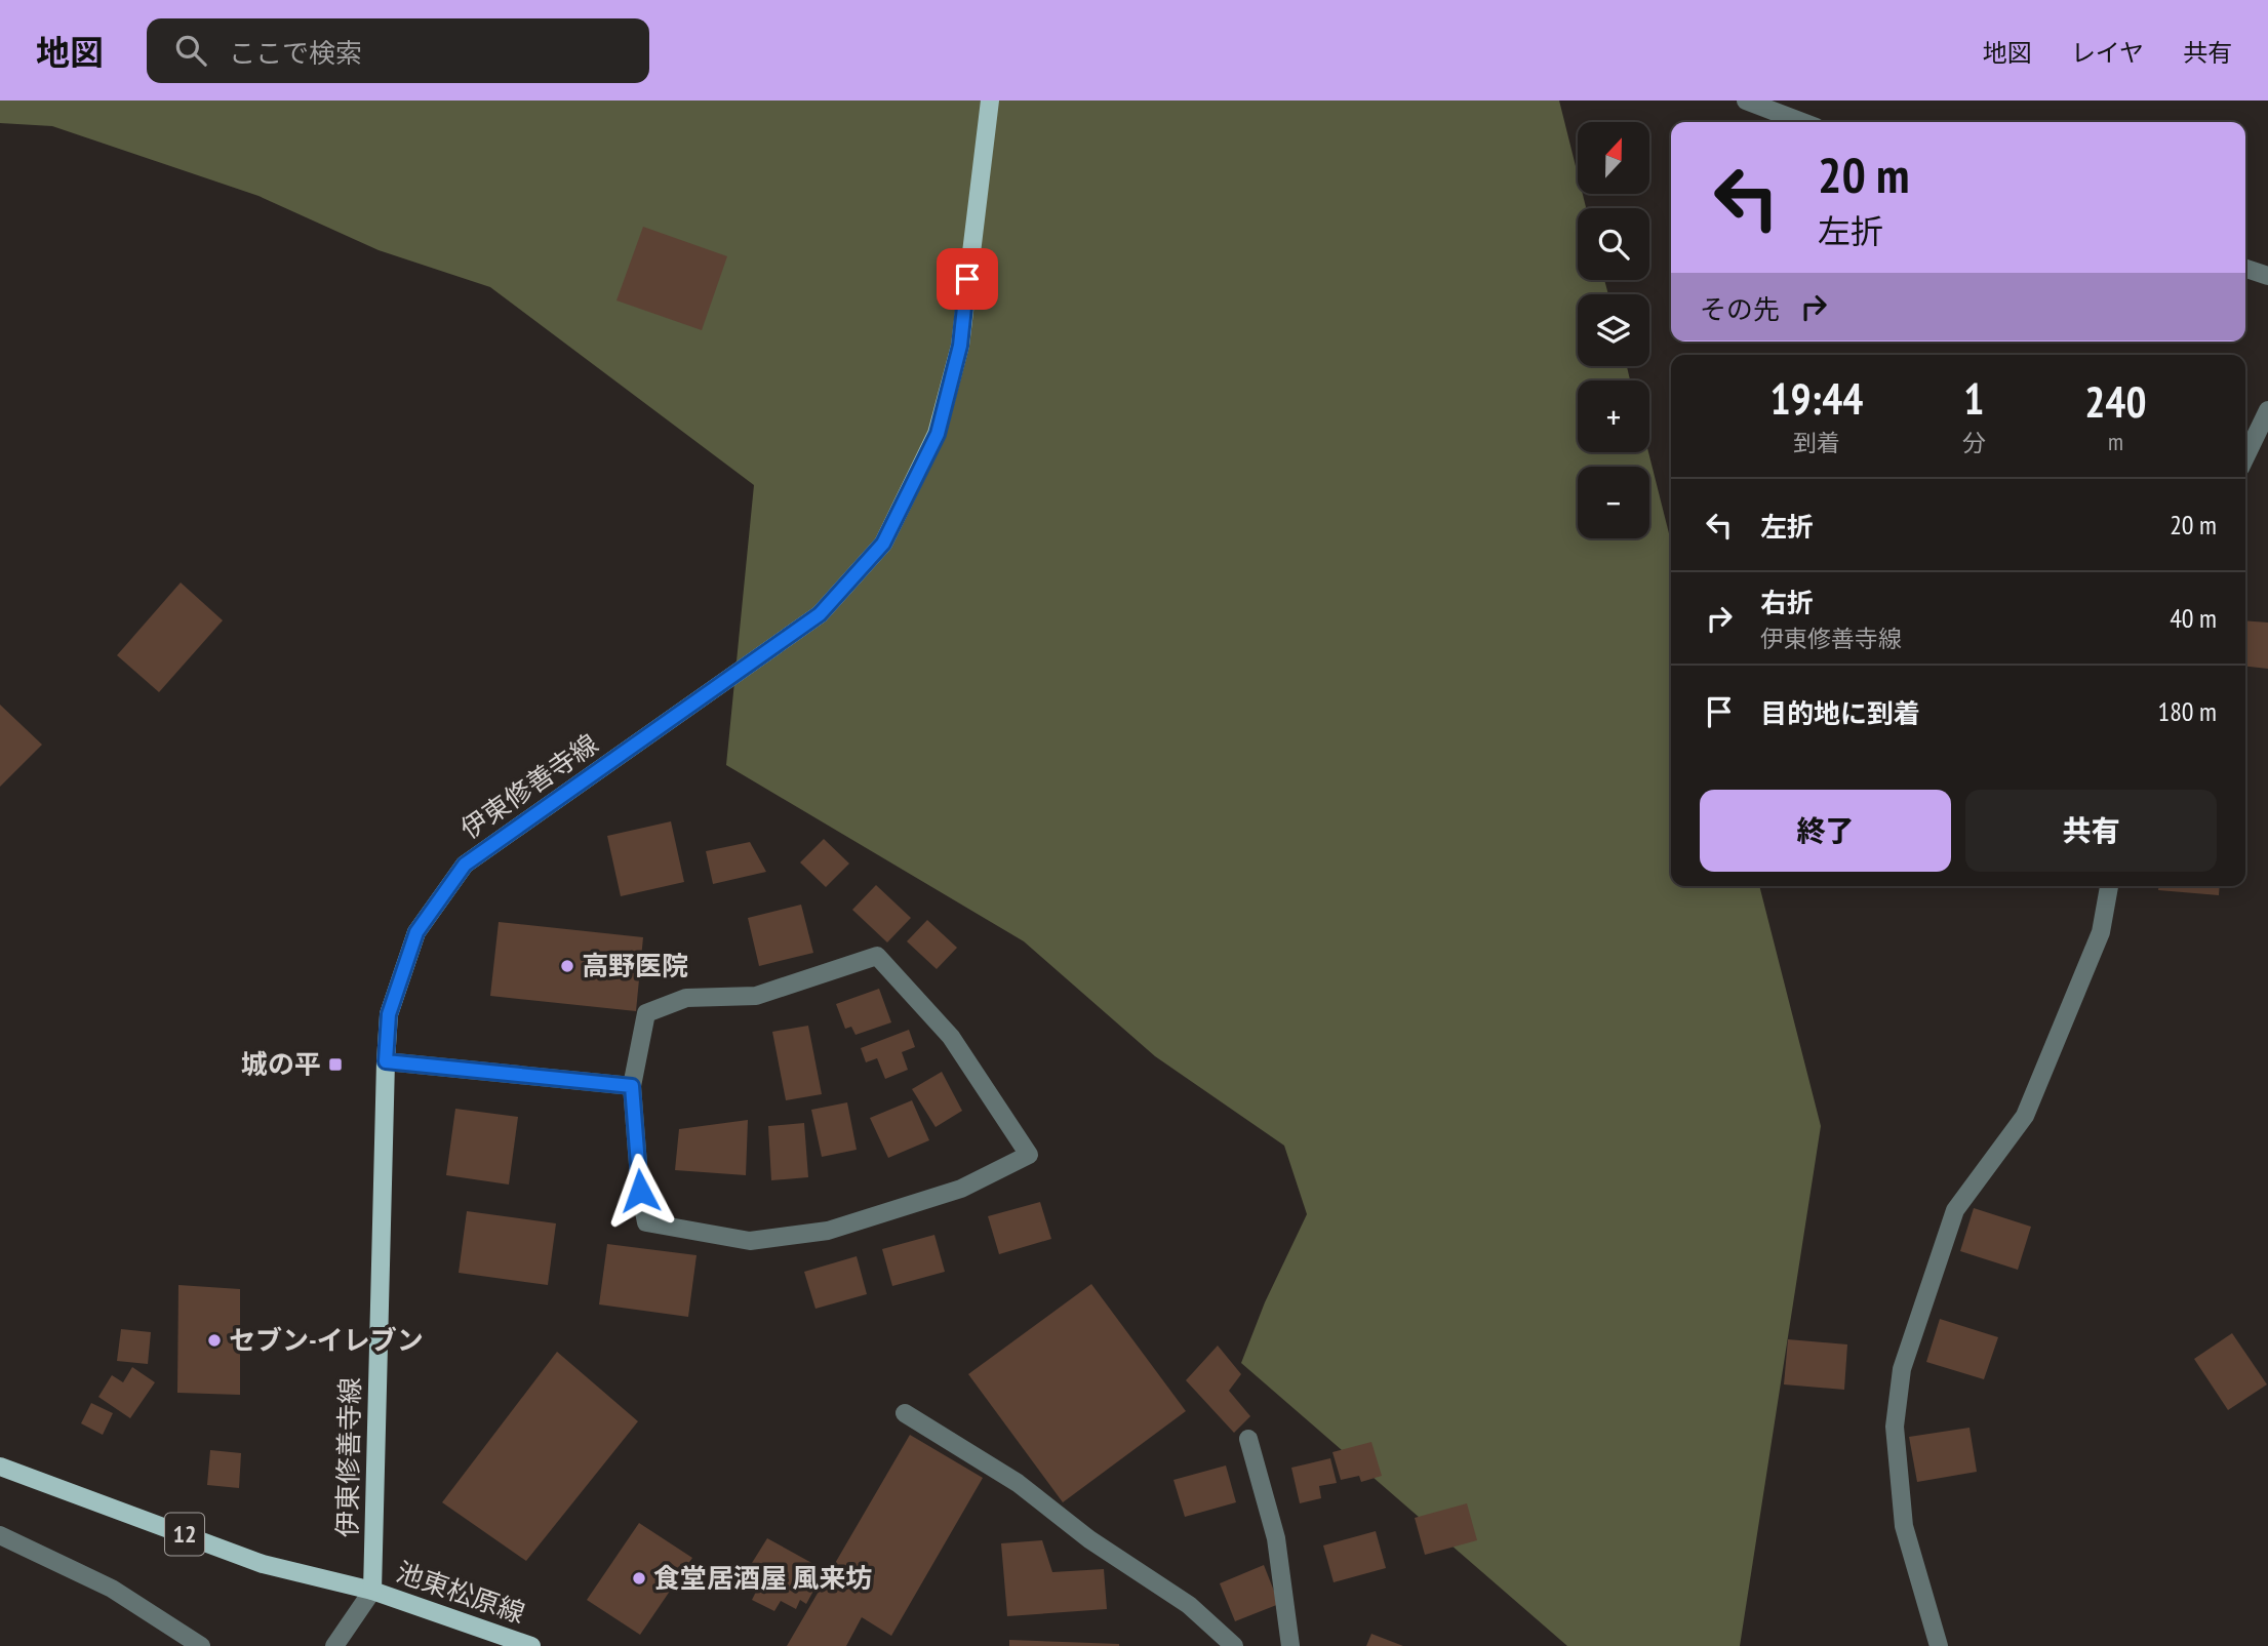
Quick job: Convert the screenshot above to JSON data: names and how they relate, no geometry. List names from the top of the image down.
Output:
{
  "streets": {
    "main road": ["伊東修善寺線", "12", "池東松原線"]
  },
  "crossings": [
    ["伊東修善寺線", "12"],
    ["伊東修善寺線", "池東松原線"],
    ["12", "池東松原線"]
  ],
  "places": {
    "other": ["高野医院", "セブン-イレブン", "食堂居酒屋 風来坊"],
    "transit": ["城の平"]
  },
  "north": "top",
  "page": {
    "header": "地図",
    "search": "ここで検索",
    "nav": ["地図", "レイヤ", "共有"],
    "map_buttons": ["+", "−"],
    "turn": ["20 m", "左折"],
    "then": "その先",
    "eta": [
      "19:44",
      "到着",
      "1",
      "分",
      "240",
      "m"
    ],
    "list": [
      {
        "name": "左折",
        "value": "20 m"
      },
      {
        "name": "右折",
        "note": "伊東修善寺線",
        "value": "40 m"
      },
      {
        "name": "目的地に到着",
        "value": "180 m"
      }
    ],
    "buttons": ["終了", "共有"]
  }
}
